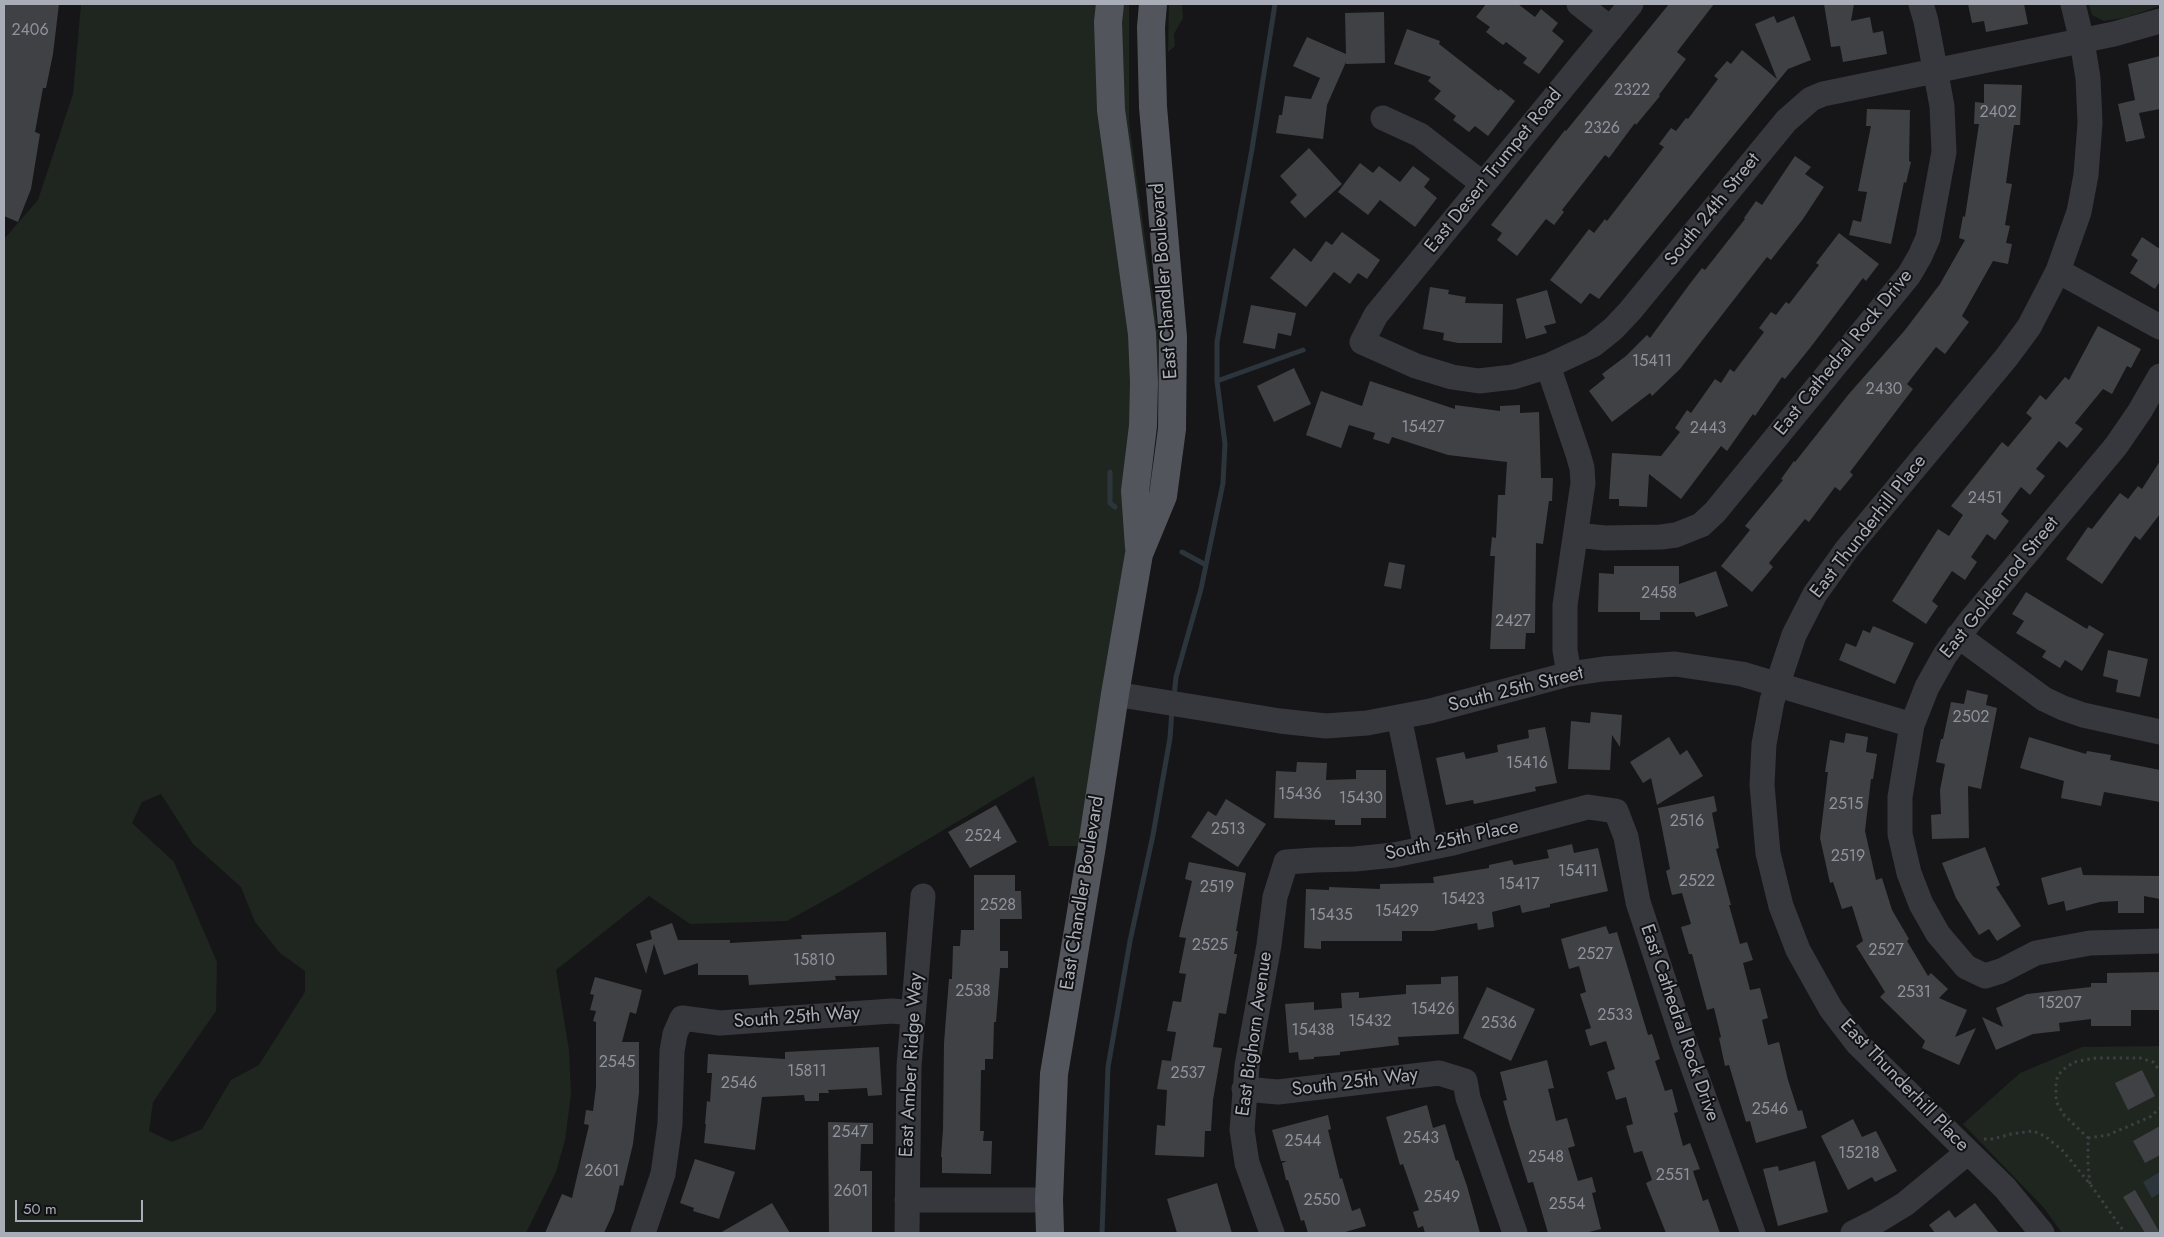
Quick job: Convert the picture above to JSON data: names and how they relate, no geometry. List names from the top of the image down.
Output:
{
  "streets": {
    "main road": ["East Chandler Boulevard"],
    "street": [
      "East Desert Trumpet Road",
      "South 24th Street",
      "East Cathedral Rock Drive",
      "East Thunderhill Place",
      "East Goldenrod Street",
      "South 25th Street",
      "South 25th Place",
      "South 25th Way",
      "East Bighorn Avenue",
      "East Amber Ridge Way"
    ]
  },
  "crossings": [
    ["East Desert Trumpet Road", "South 24th Street"],
    ["South 24th Street", "East Cathedral Rock Drive"],
    ["South 24th Street", "East Thunderhill Place"],
    ["East Chandler Boulevard", "South 25th Street"],
    ["East Cathedral Rock Drive", "South 25th Place"],
    ["East Thunderhill Place", "South 25th Street"],
    ["East Goldenrod Street", "South 25th Street"],
    ["South 25th Place", "East Bighorn Avenue"],
    ["South 25th Way", "East Bighorn Avenue"],
    ["South 25th Way", "East Amber Ridge Way"]
  ],
  "house_numbers": [
    "2406",
    "2322",
    "2402",
    "2326",
    "15411",
    "2430",
    "15427",
    "2443",
    "2451",
    "2458",
    "2427",
    "2502",
    "15416",
    "15436",
    "15430",
    "2515",
    "2516",
    "2513",
    "2524",
    "2519",
    "15411",
    "2522",
    "15417",
    "2519",
    "15423",
    "2528",
    "15429",
    "15435",
    "2525",
    "2527",
    "2527",
    "15810",
    "2538",
    "2531",
    "15207",
    "15426",
    "2533",
    "15432",
    "2536",
    "15438",
    "2545",
    "15811",
    "2537",
    "2546",
    "2546",
    "2547",
    "2543",
    "2544",
    "15218",
    "2548",
    "2601",
    "2551",
    "2601",
    "2549",
    "2550",
    "2554"
  ],
  "scale_bar": "50 m"
}
